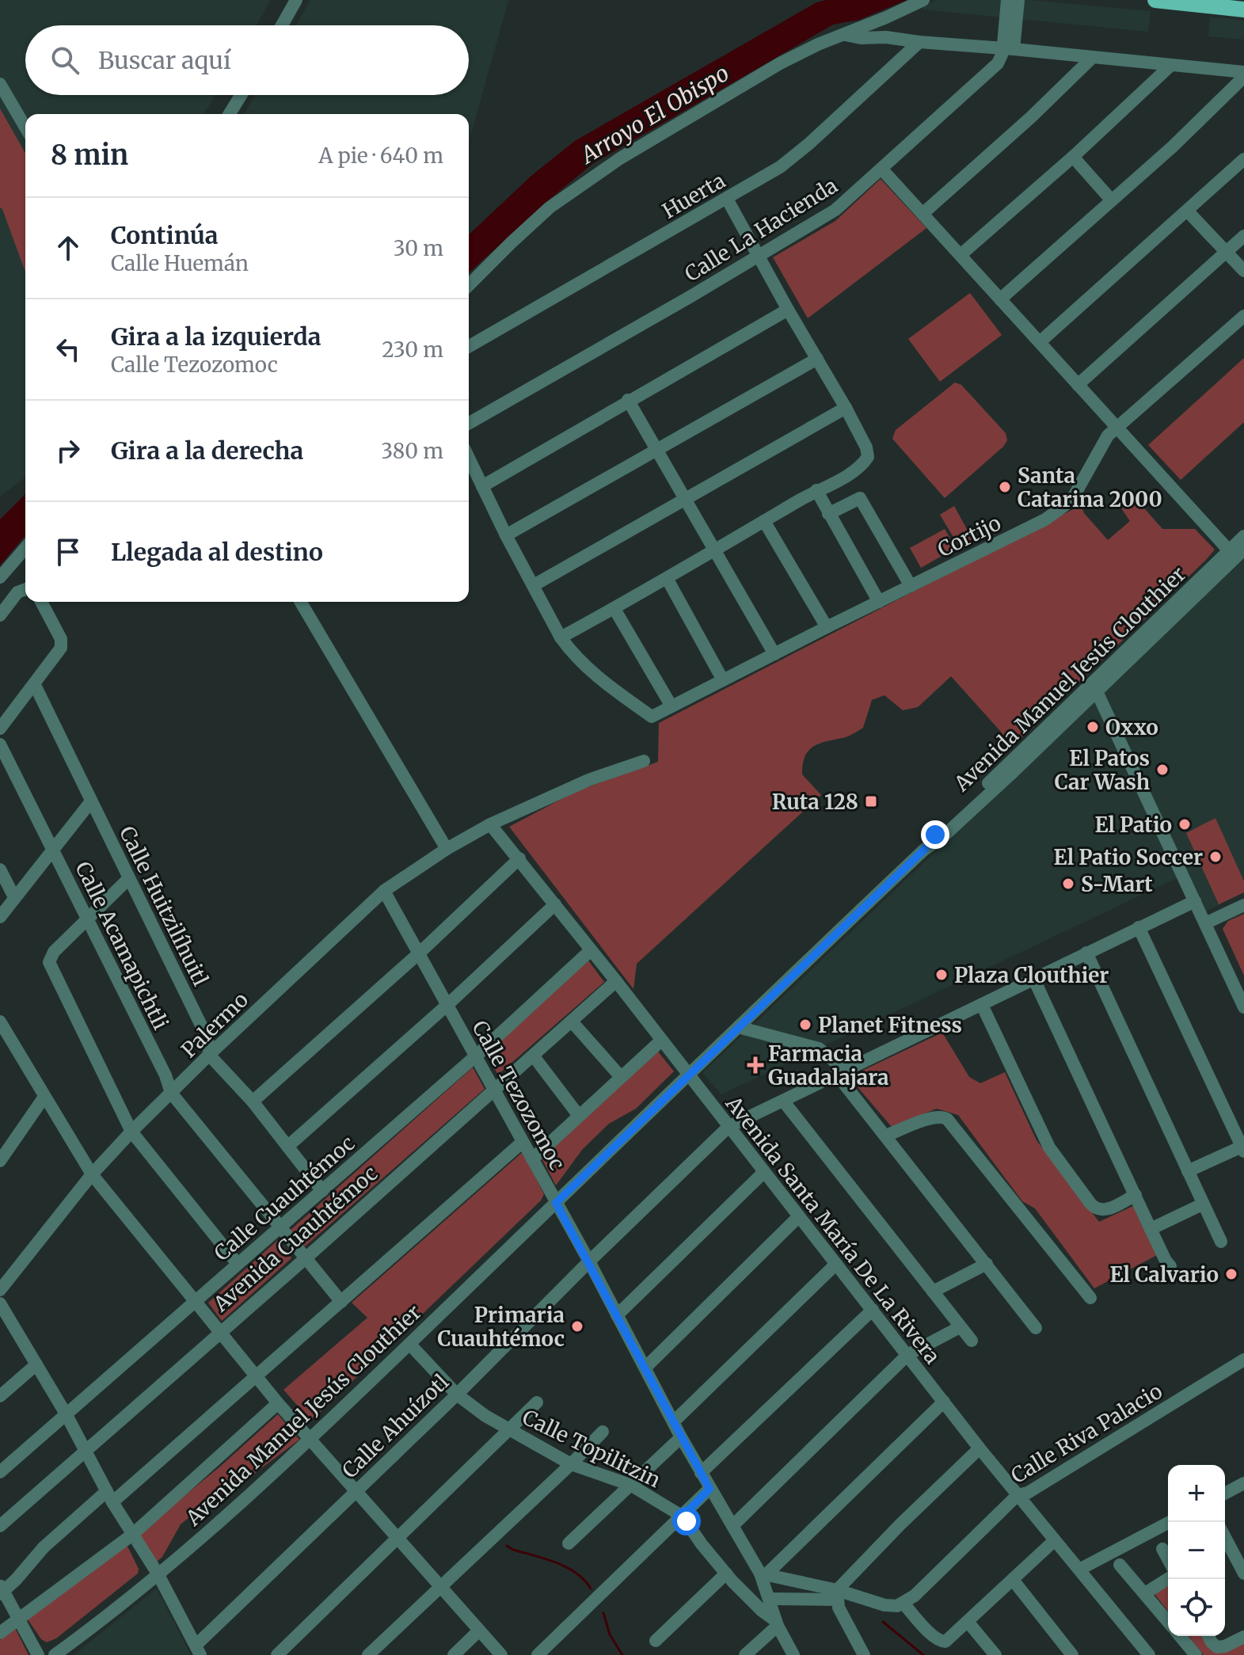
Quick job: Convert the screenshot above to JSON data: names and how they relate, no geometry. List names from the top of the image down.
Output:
{
  "streets": {
    "street": [
      "Huerta",
      "Calle La Hacienda",
      "Cortijo",
      "Avenida Manuel Jesús Clouthier",
      "Calle Huitzilíhuitl",
      "Calle Acamapichtli",
      "Palermo",
      "Calle Tezozomoc",
      "Calle Cuauhtémoc",
      "Avenida Santa María De La Rivera",
      "Avenida Cuauhtémoc",
      "Calle Ahuízotl",
      "Calle Riva Palacio",
      "Calle Topilitzin"
    ]
  },
  "crossings": [
    ["Avenida Manuel Jesús Clouthier", "Calle Tezozomoc"],
    ["Avenida Manuel Jesús Clouthier", "Avenida Santa María De La Rivera"],
    ["Avenida Manuel Jesús Clouthier", "Calle Topilitzin"],
    ["Calle Huitzilíhuitl", "Palermo"],
    ["Calle Huitzilíhuitl", "Calle Cuauhtémoc"],
    ["Calle Acamapichtli", "Palermo"],
    ["Calle Acamapichtli", "Calle Cuauhtémoc"],
    ["Calle Acamapichtli", "Avenida Cuauhtémoc"],
    ["Palermo", "Calle Tezozomoc"],
    ["Palermo", "Avenida Santa María De La Rivera"],
    ["Calle Tezozomoc", "Calle Cuauhtémoc"],
    ["Calle Tezozomoc", "Avenida Cuauhtémoc"],
    ["Calle Tezozomoc", "Calle Ahuízotl"],
    ["Calle Tezozomoc", "Calle Topilitzin"],
    ["Calle Cuauhtémoc", "Avenida Santa María De La Rivera"],
    ["Avenida Santa María De La Rivera", "Avenida Cuauhtémoc"],
    ["Avenida Santa María De La Rivera", "Calle Ahuízotl"],
    ["Avenida Santa María De La Rivera", "Calle Riva Palacio"],
    ["Calle Ahuízotl", "Calle Topilitzin"]
  ],
  "water": ["Arroyo El Obispo"],
  "places": {
    "other": [
      "Santa Catarina 2000",
      "Oxxo",
      "El Patos Car Wash",
      "El Patio",
      "El Patio Soccer",
      "S-Mart",
      "Plaza Clouthier",
      "Planet Fitness",
      "El Calvario",
      "Primaria Cuauhtémoc"
    ],
    "transit": ["Ruta 128"],
    "health": ["Farmacia Guadalajara"]
  },
  "page": {
    "search": "Buscar aquí",
    "heading": ["8 min", "A pie · 640 m"],
    "list": [
      ["Continúa", "Calle Huemán", "30 m"],
      ["Gira a la izquierda", "Calle Tezozomoc", "230 m"],
      ["Gira a la derecha", "380 m"],
      "Llegada al destino"
    ],
    "map_buttons": ["+", "−"]
  }
}
